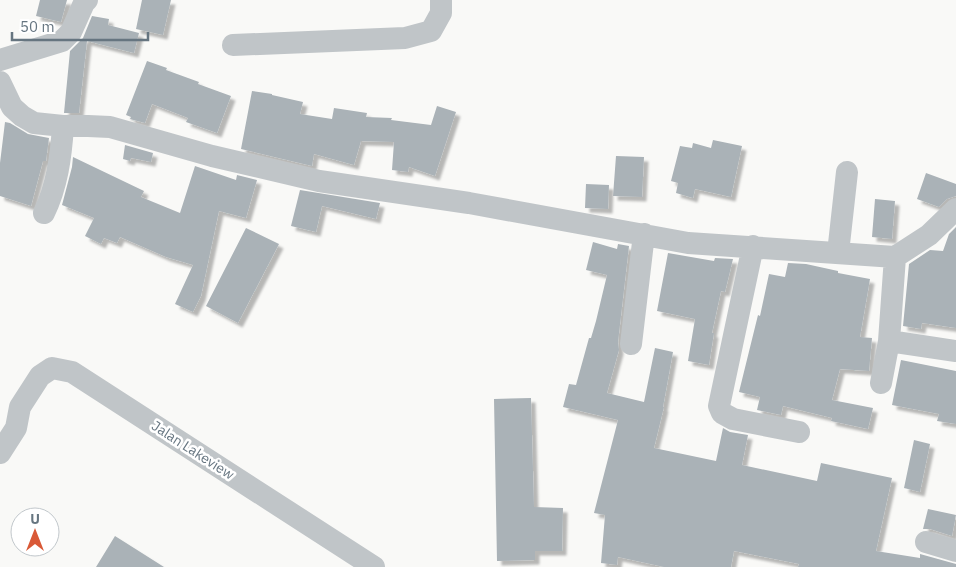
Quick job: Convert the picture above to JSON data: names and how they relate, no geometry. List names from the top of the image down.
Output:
{
  "streets": {
    "street": ["Jalan Lakeview"]
  },
  "scale_bar": "50 m",
  "north": "top"
}
